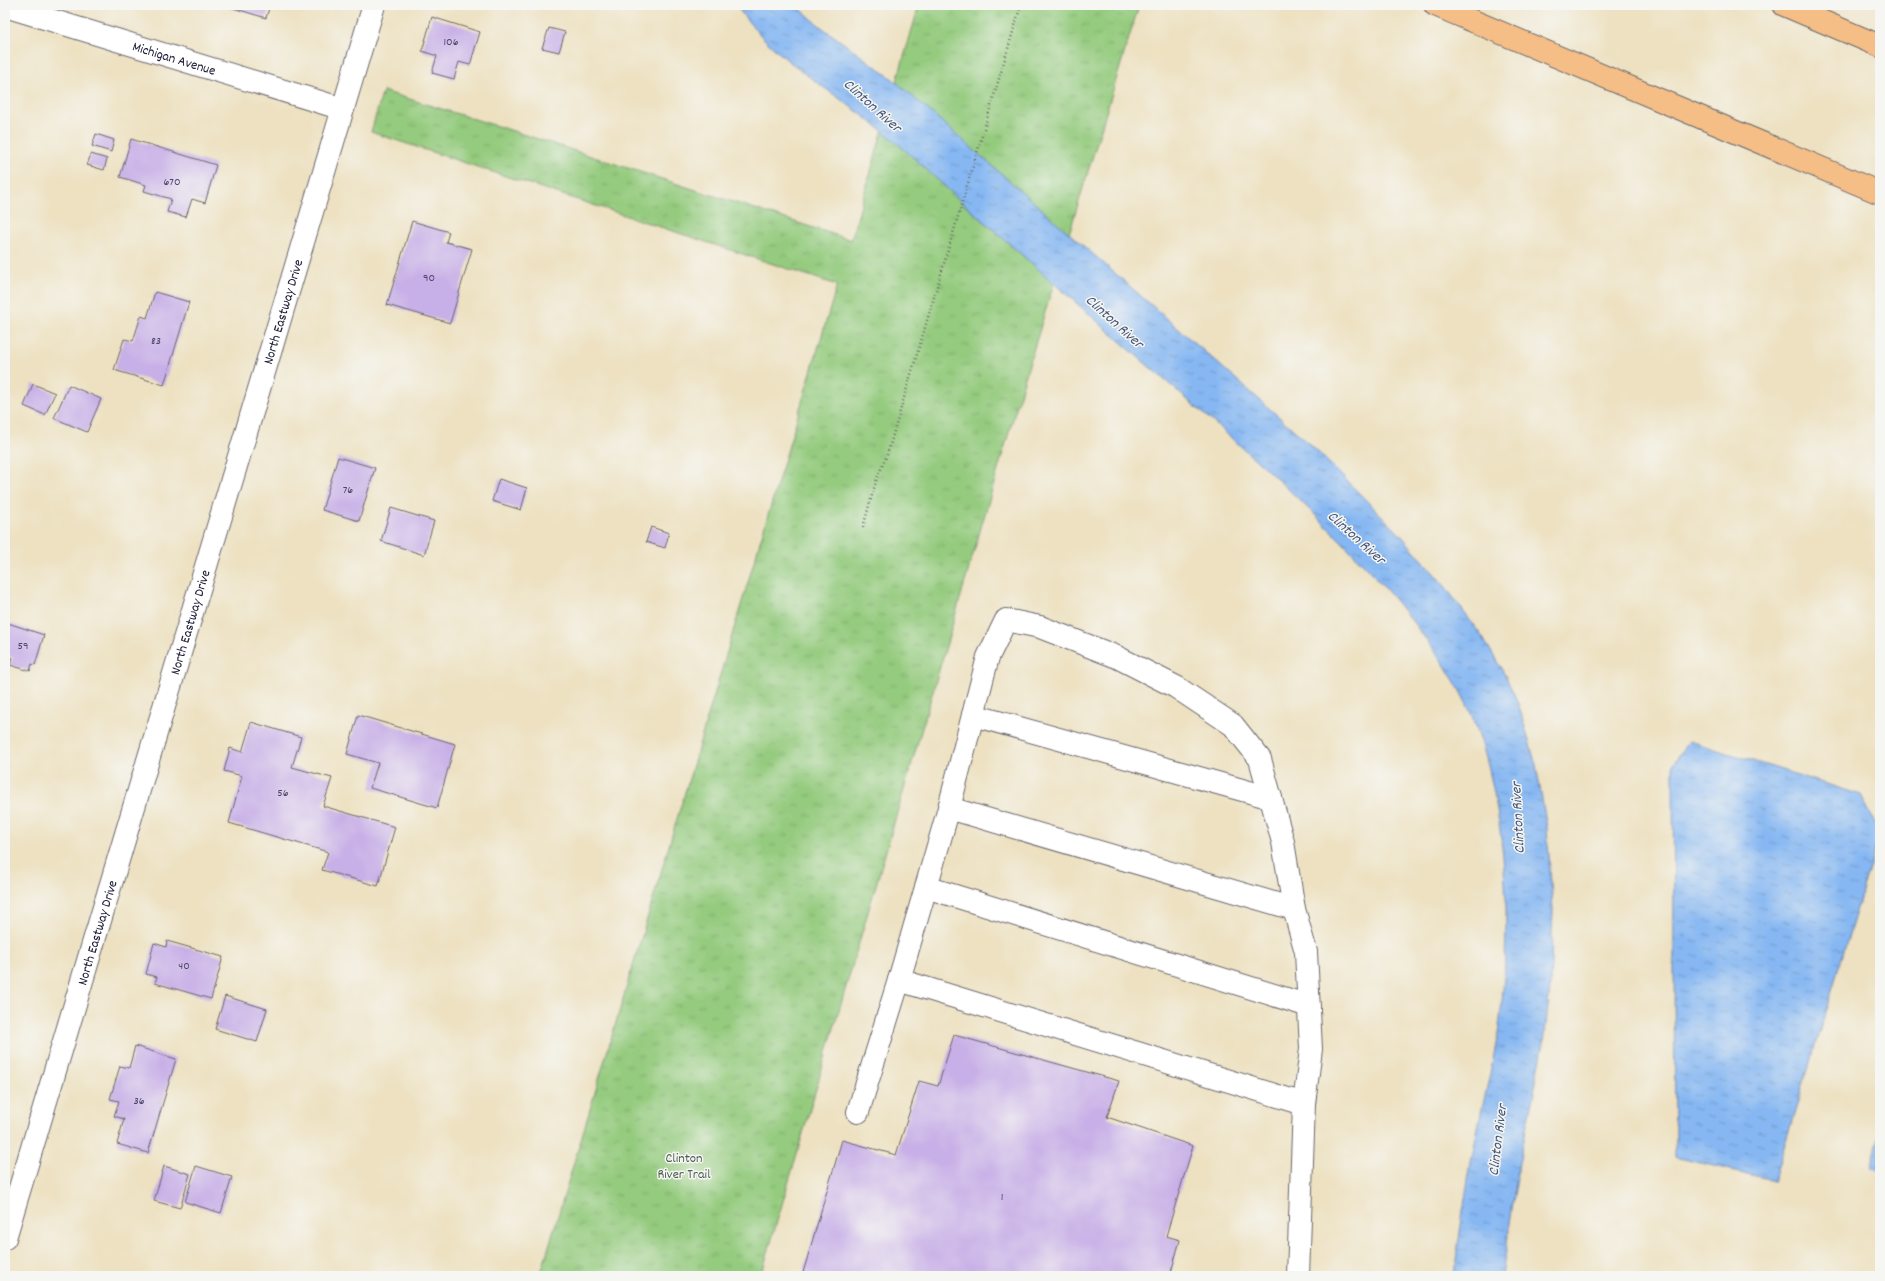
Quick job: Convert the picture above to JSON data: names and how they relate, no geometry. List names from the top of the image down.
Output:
{
  "streets": {
    "street": ["Michigan Avenue", "North Eastway Drive"]
  },
  "crossings": [
    ["Michigan Avenue", "North Eastway Drive"]
  ],
  "water": ["Clinton River"],
  "parks": ["Clinton River Trail"],
  "house_numbers": [
    "106",
    "670",
    "90",
    "83",
    "76",
    "59",
    "56",
    "40",
    "36",
    "1"
  ]
}
